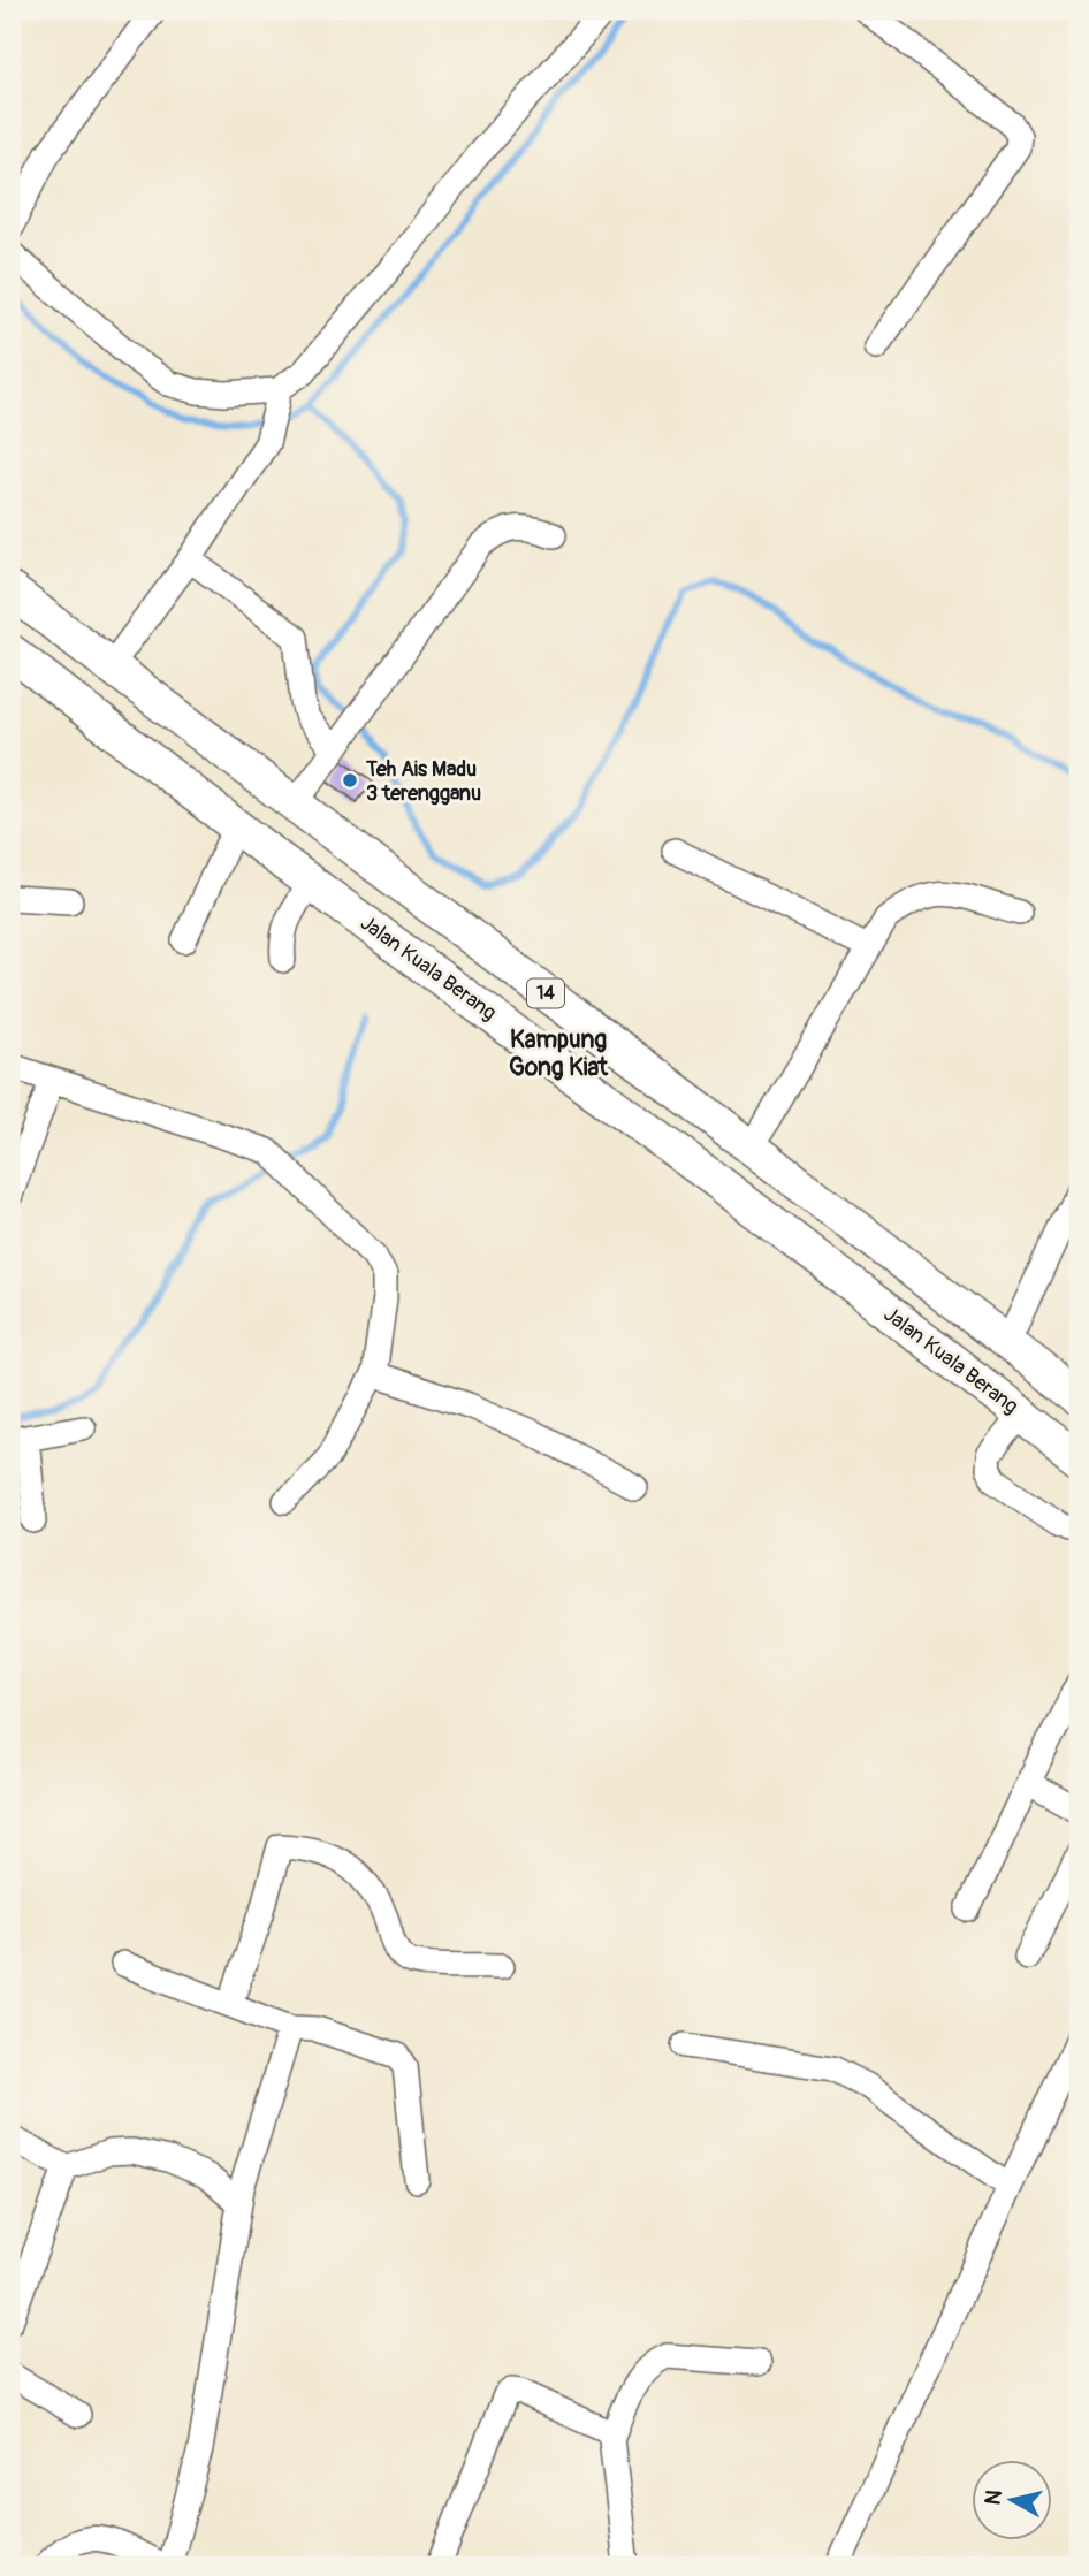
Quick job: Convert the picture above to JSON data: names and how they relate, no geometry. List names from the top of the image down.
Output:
{
  "streets": {
    "highway": ["Jalan Kuala Berang", "14"]
  },
  "districts": ["Kampung Gong Kiat"],
  "places": ["Teh Ais Madu 3 terengganu"],
  "north": "left"
}
